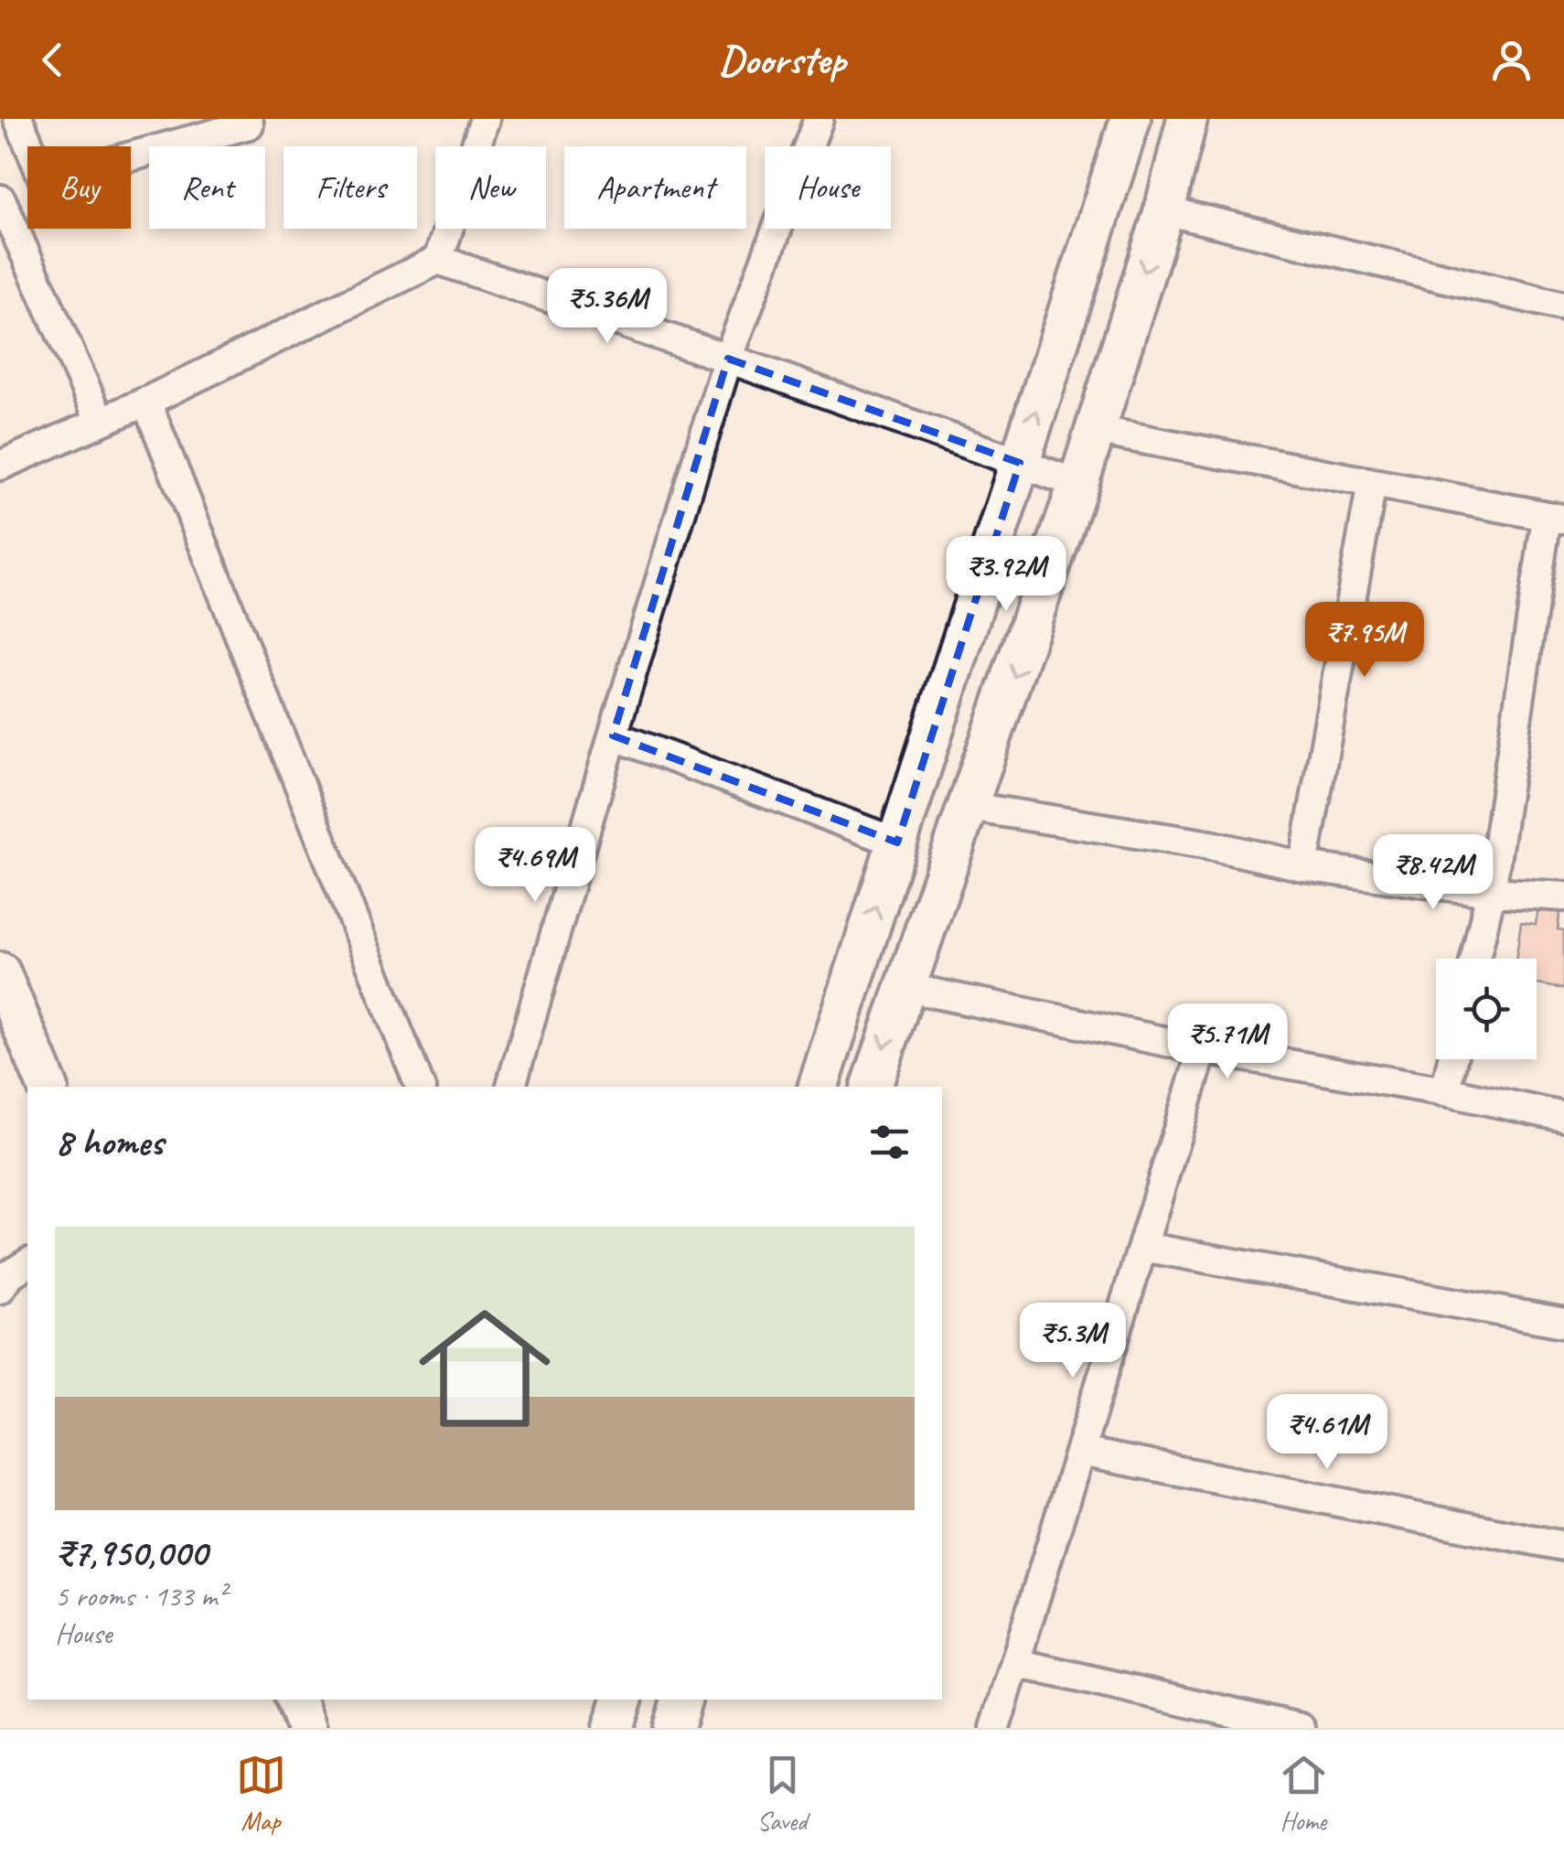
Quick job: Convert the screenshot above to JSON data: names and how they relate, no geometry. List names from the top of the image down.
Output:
{
  "page": {
    "header": "Doorstep",
    "chip": [
      "Buy",
      "Rent",
      "Filters",
      "New",
      "Apartment",
      "House"
    ],
    "price": [
      "₹5.36M",
      "₹3.92M",
      "₹7.95M",
      "₹4.69M",
      "₹8.42M",
      "₹5.71M",
      "₹5.3M",
      "₹4.61M"
    ],
    "heading": "8 homes",
    "list": [
      {
        "name": "₹7,950,000",
        "note": "5 rooms · 133 m² · House"
      }
    ],
    "tabs": ["Map", "Saved", "Home"]
  }
}
